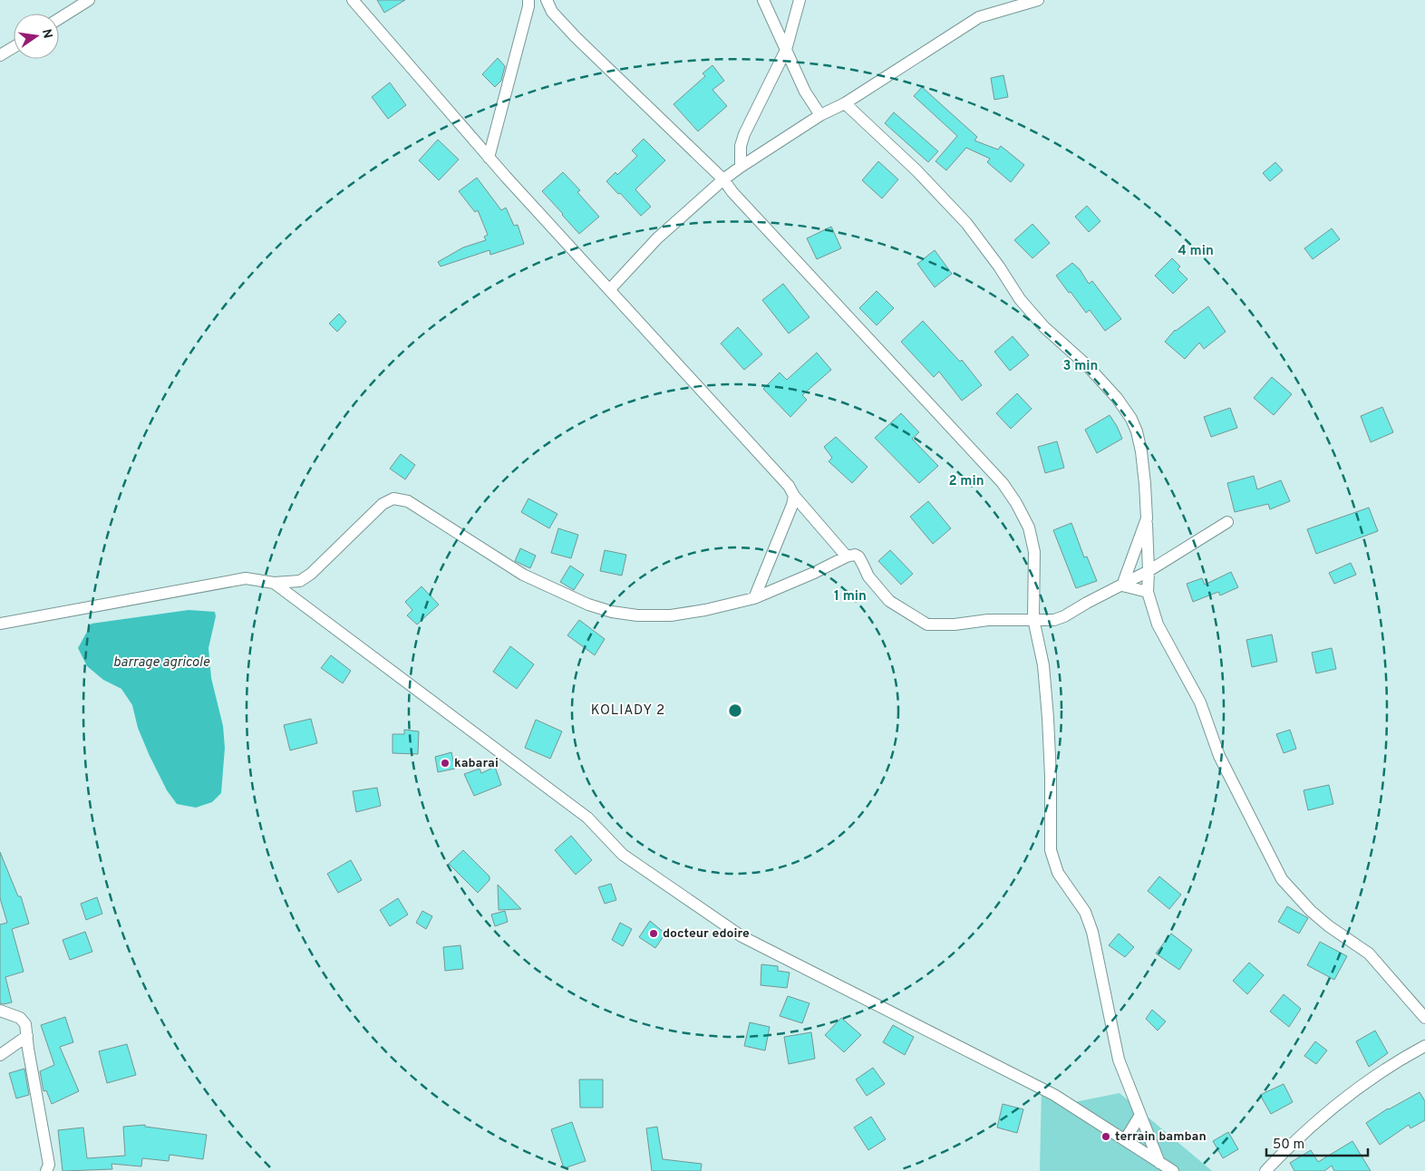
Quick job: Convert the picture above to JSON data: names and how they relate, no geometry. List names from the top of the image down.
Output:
{
  "districts": ["KOLIADY 2"],
  "water": ["barrage agricole"],
  "places": ["kabarai", "docteur edoire", "terrain bamban"],
  "scale_bar": "50 m",
  "north": "right",
  "rings": [
    "4 min",
    "3 min",
    "2 min",
    "1 min"
  ]
}
